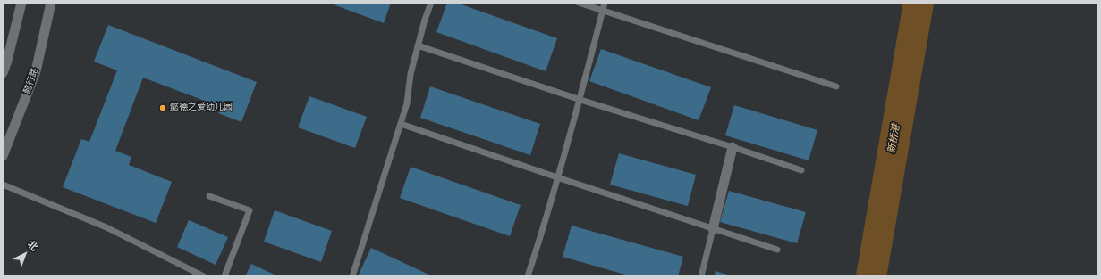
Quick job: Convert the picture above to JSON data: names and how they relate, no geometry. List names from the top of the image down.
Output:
{
  "streets": {
    "street": ["懿行路"]
  },
  "water": ["新桥港"],
  "places": ["懿德之爱幼儿园"],
  "north": "top right"
}
